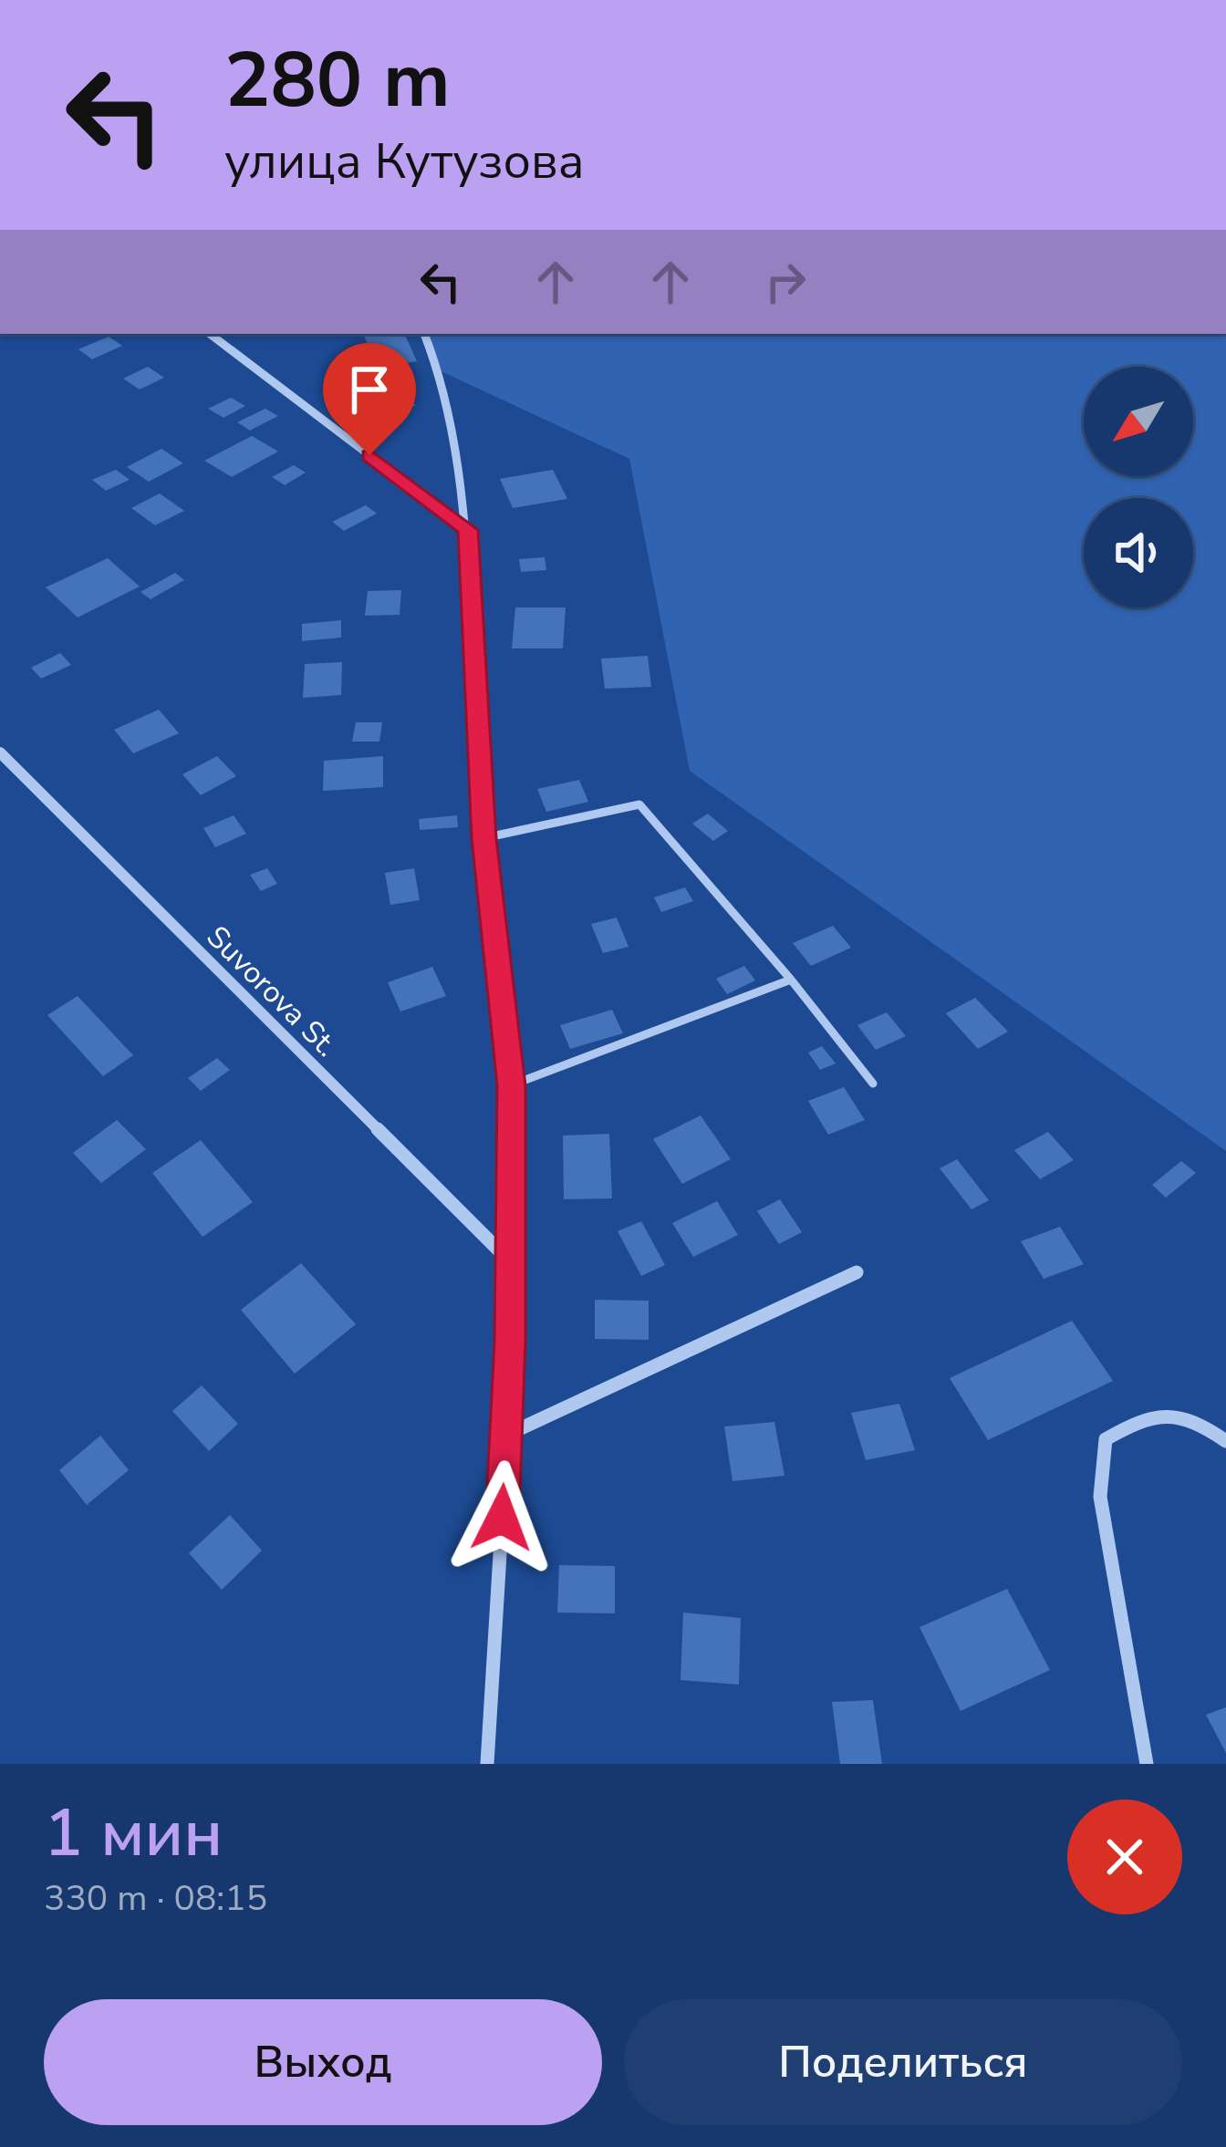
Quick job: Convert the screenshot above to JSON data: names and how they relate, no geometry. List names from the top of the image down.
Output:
{
  "streets": {
    "street": ["Suvorova St."]
  },
  "north": "bottom left",
  "page": {
    "turn": ["280 m", "улица Кутузова"],
    "heading": ["1 мин", "330 m · 08:15"],
    "buttons": ["Выход", "Поделиться"]
  }
}
